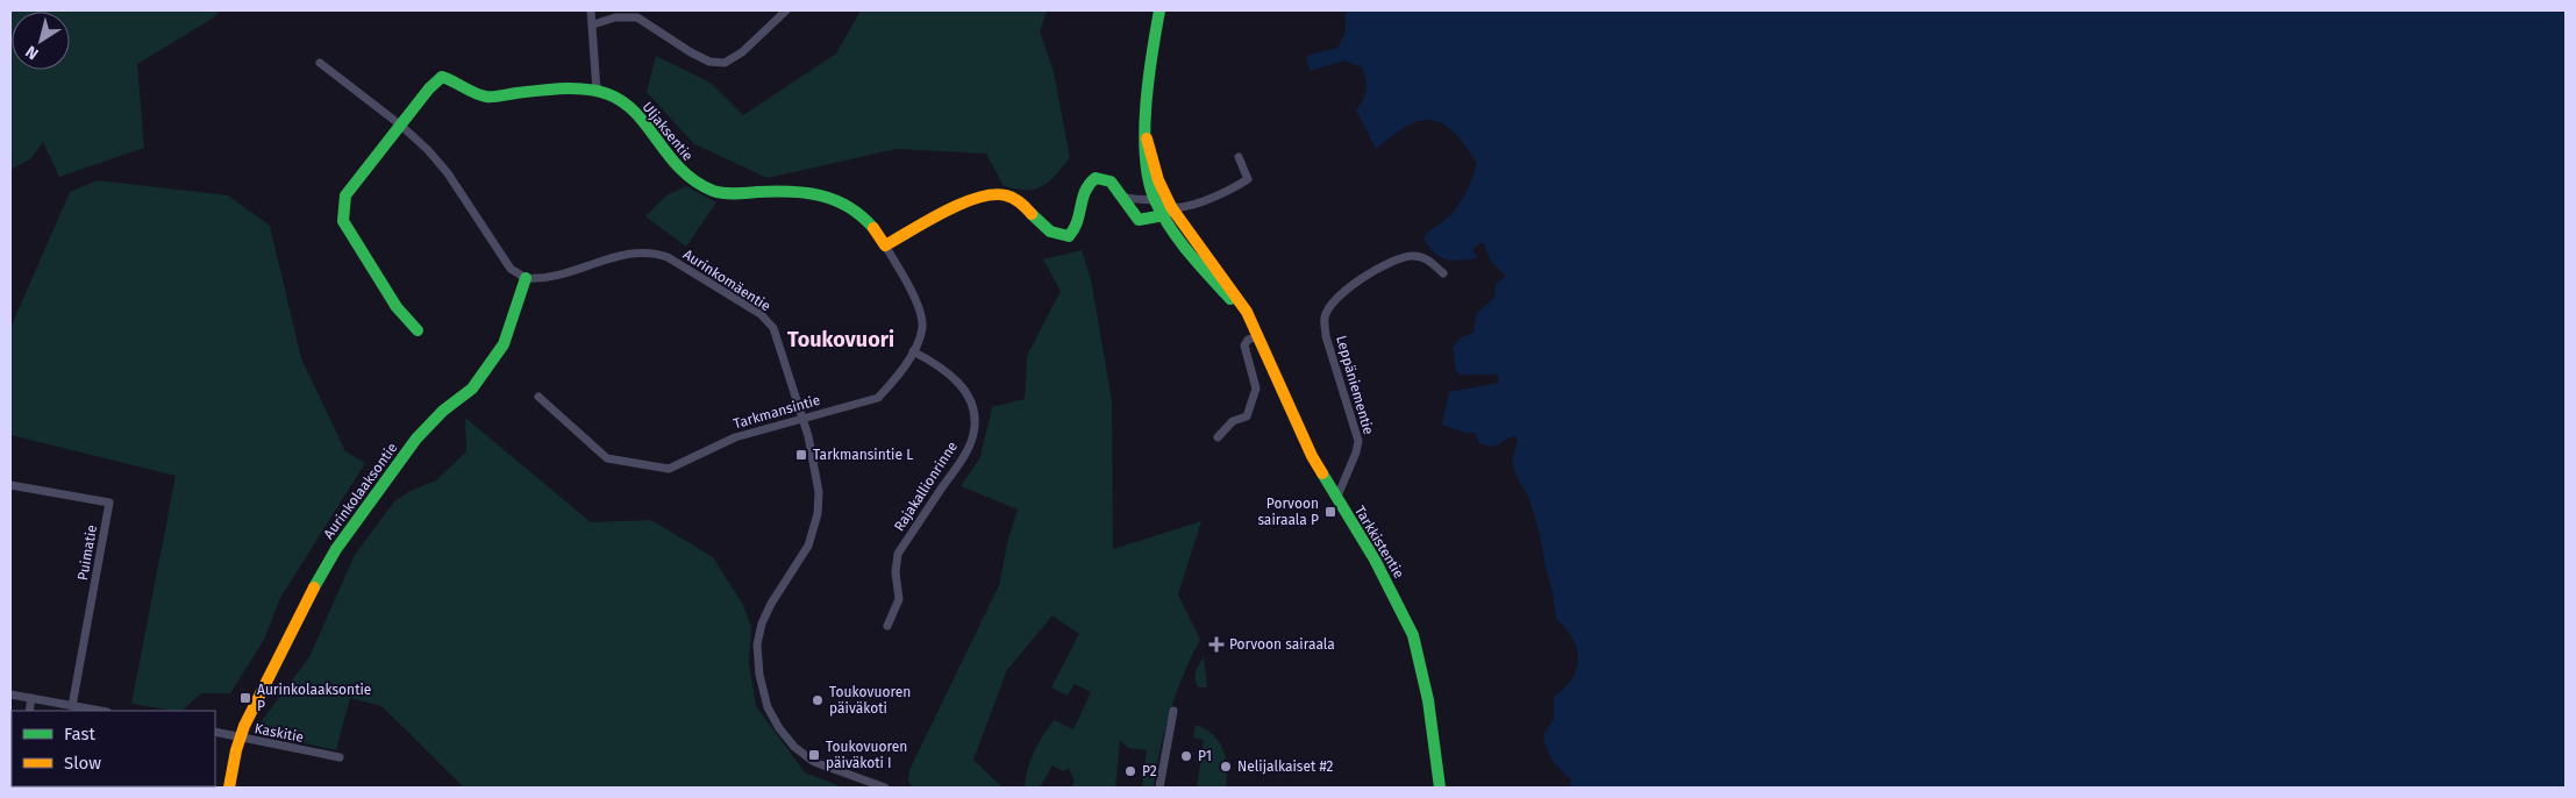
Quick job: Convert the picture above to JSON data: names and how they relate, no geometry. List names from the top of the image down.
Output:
{
  "streets": {
    "street": [
      "Uljaksentie",
      "Aurinkomäentie",
      "Leppäniementie",
      "Tarkmansintie",
      "Rajakallionrinne",
      "Aurinkolaaksontie",
      "Tarkkistentie",
      "Puimatie",
      "Kaskitie"
    ]
  },
  "crossings": [
    ["Uljaksentie", "Tarkmansintie"],
    ["Aurinkomäentie", "Tarkmansintie"],
    ["Aurinkomäentie", "Aurinkolaaksontie"],
    ["Leppäniementie", "Tarkkistentie"],
    ["Tarkmansintie", "Rajakallionrinne"],
    ["Aurinkolaaksontie", "Kaskitie"]
  ],
  "districts": ["Toukovuori"],
  "places": {
    "transit": [
      "Tarkmansintie L",
      "Porvoon sairaala P",
      "Aurinkolaaksontie P",
      "Toukovuoren päiväkoti I"
    ],
    "health": ["Porvoon sairaala"],
    "other": [
      "Toukovuoren päiväkoti",
      "P1",
      "Nelijalkaiset #2",
      "P2"
    ]
  },
  "legend": ["Fast", "Slow"],
  "north": "bottom left"
}
